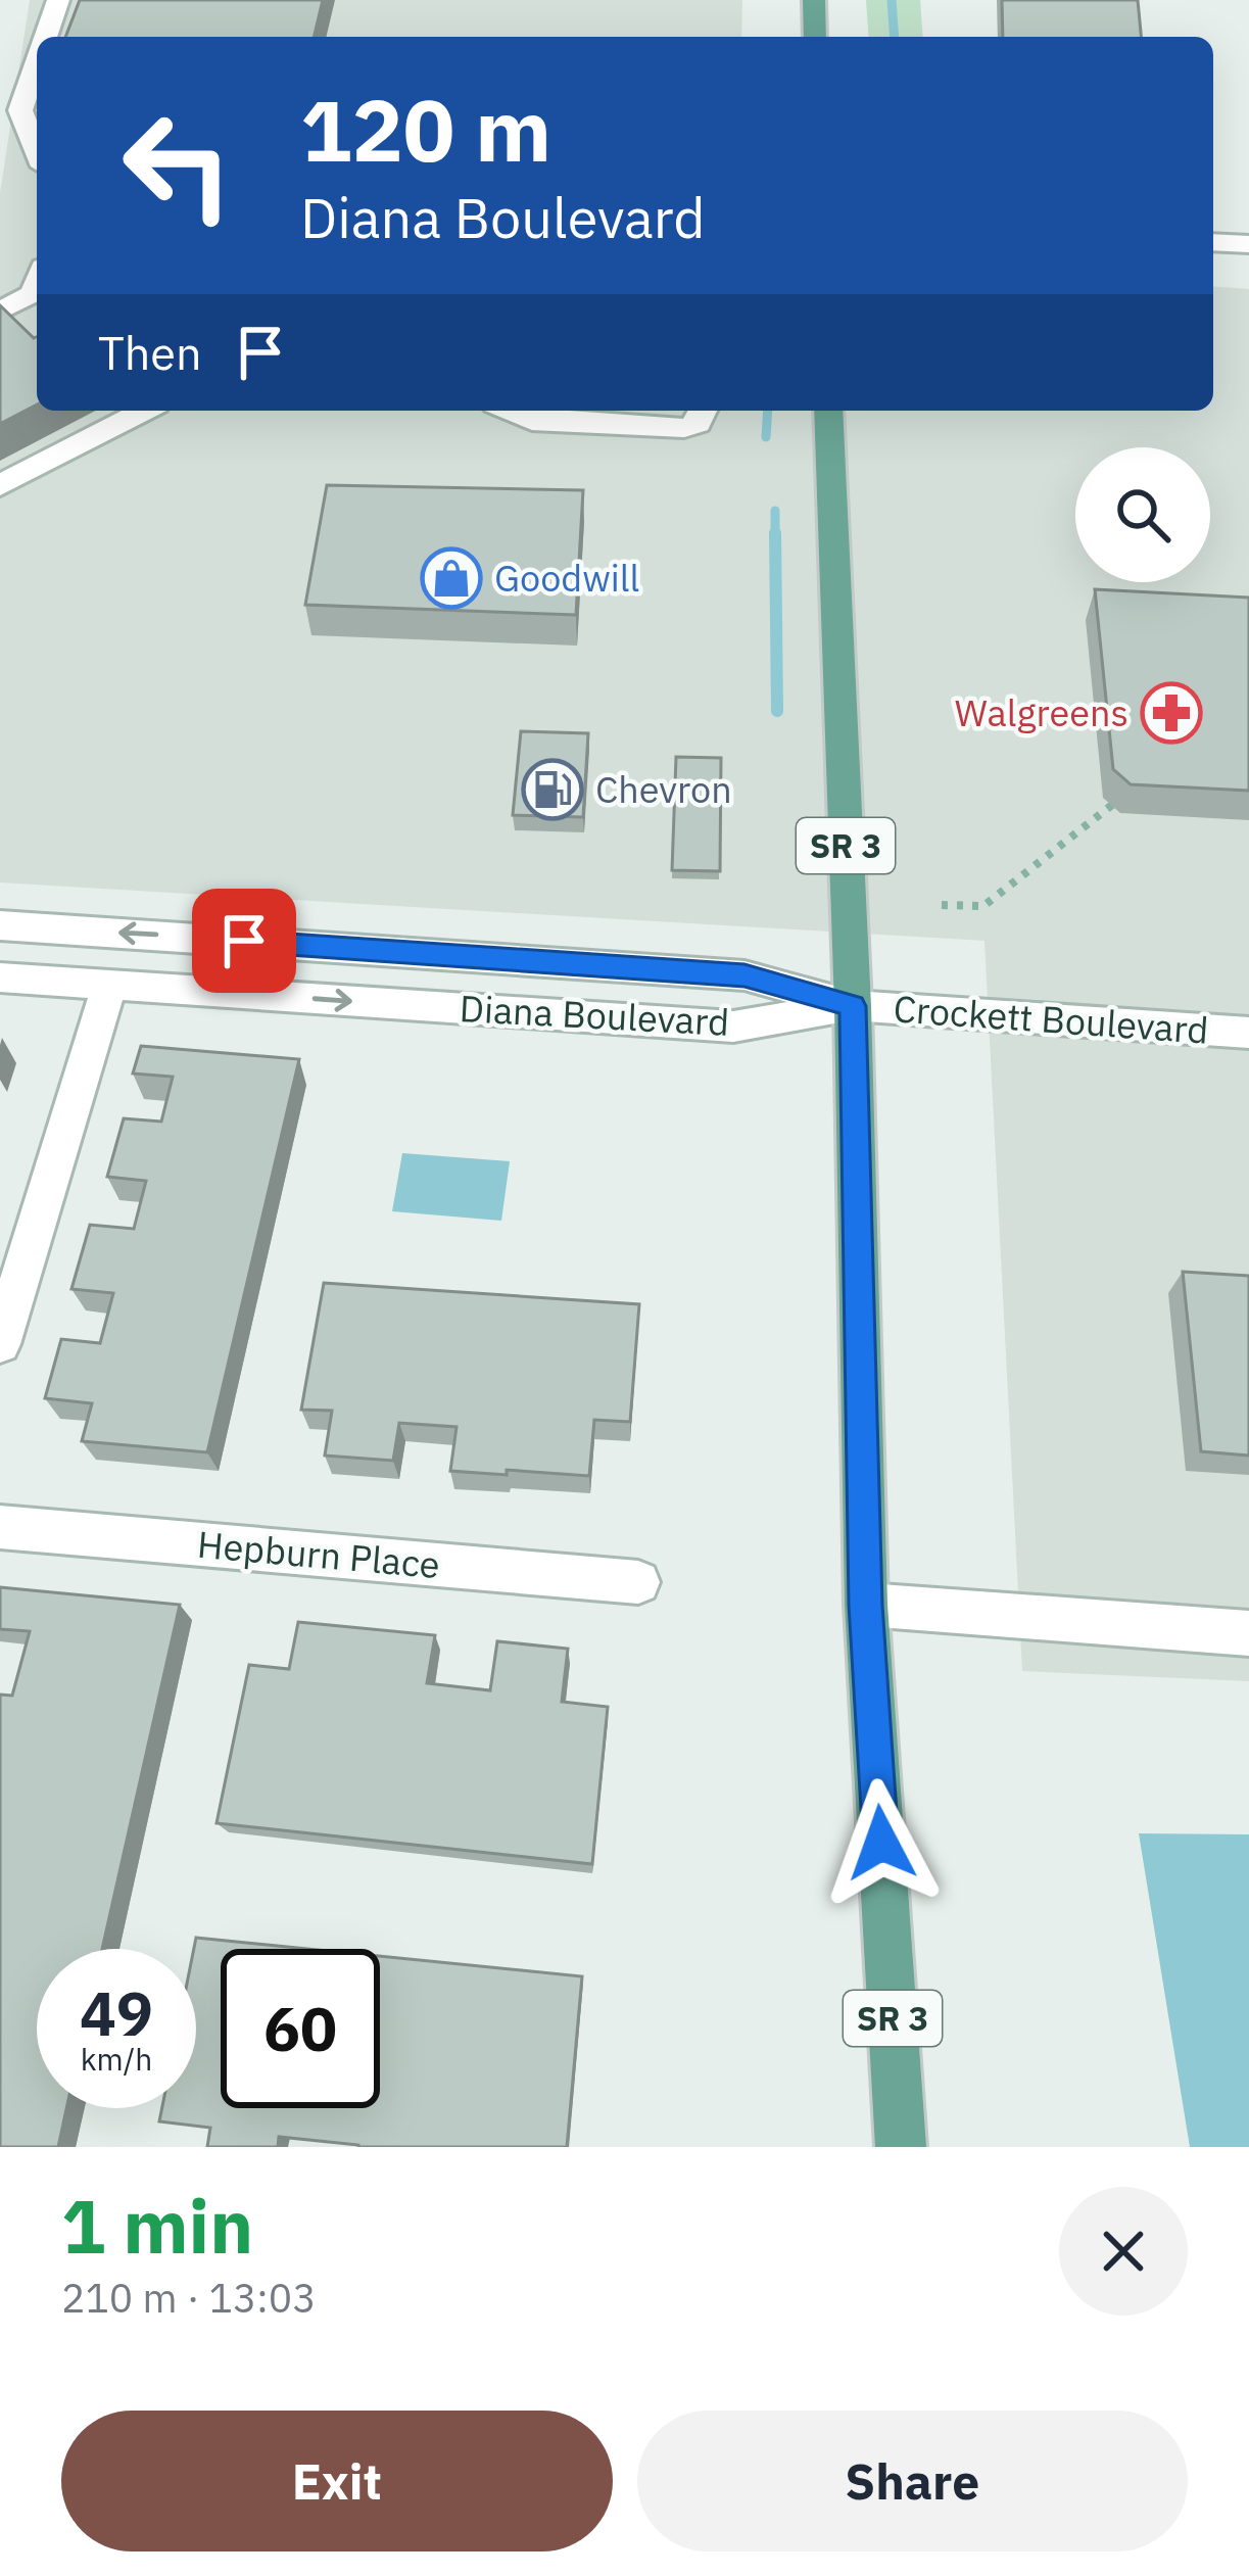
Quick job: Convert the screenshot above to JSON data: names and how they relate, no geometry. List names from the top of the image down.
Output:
{
  "streets": {
    "main road": ["SR 3"],
    "street": ["Diana Boulevard", "Crockett Boulevard", "Hepburn Place"]
  },
  "crossings": [
    ["SR 3", "Diana Boulevard"],
    ["SR 3", "Crockett Boulevard"],
    ["Diana Boulevard", "Crockett Boulevard"]
  ],
  "places": {
    "shop": ["Goodwill"],
    "pharmacy": ["Walgreens"],
    "fuel station": ["Chevron"]
  },
  "page": {
    "turn": ["120 m", "Diana Boulevard"],
    "then": "Then",
    "speed": "49 km/h",
    "limit": "60",
    "heading": ["1 min", "210 m · 13:03"],
    "buttons": ["Exit", "Share"]
  }
}
